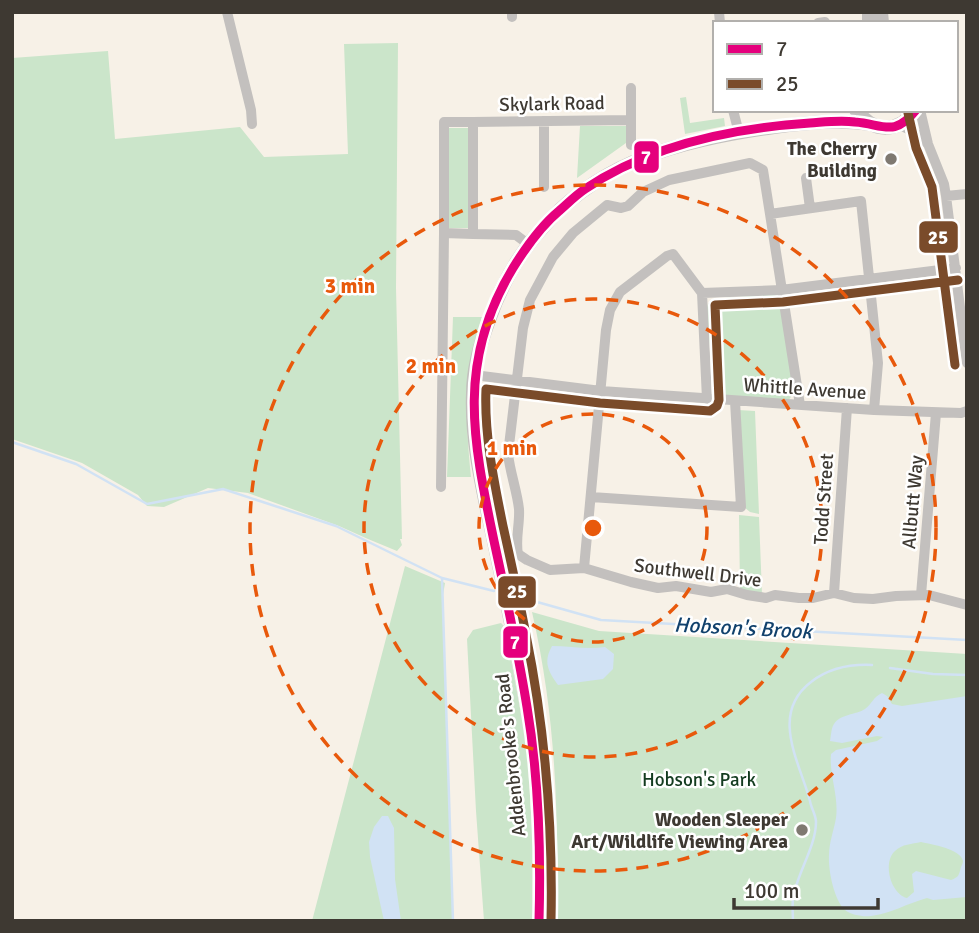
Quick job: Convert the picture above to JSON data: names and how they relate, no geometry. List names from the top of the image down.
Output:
{
  "streets": {
    "street": [
      "Skylark Road",
      "Whittle Avenue",
      "Todd Street",
      "Allbutt Way",
      "Southwell Drive",
      "Addenbrooke's Road"
    ]
  },
  "crossings": [
    ["Whittle Avenue", "Todd Street"],
    ["Whittle Avenue", "Allbutt Way"],
    ["Whittle Avenue", "Southwell Drive"],
    ["Whittle Avenue", "Addenbrooke's Road"],
    ["Todd Street", "Southwell Drive"],
    ["Allbutt Way", "Southwell Drive"]
  ],
  "water": ["Hobson's Brook"],
  "parks": ["Hobson's Park"],
  "places": ["The Cherry Building", "Wooden Sleeper Art/Wildlife Viewing Area"],
  "lines": ["transit line 7", "transit line 25"],
  "legend": ["7", "25"],
  "scale_bar": "100 m",
  "rings": ["3 min", "2 min", "1 min"]
}
